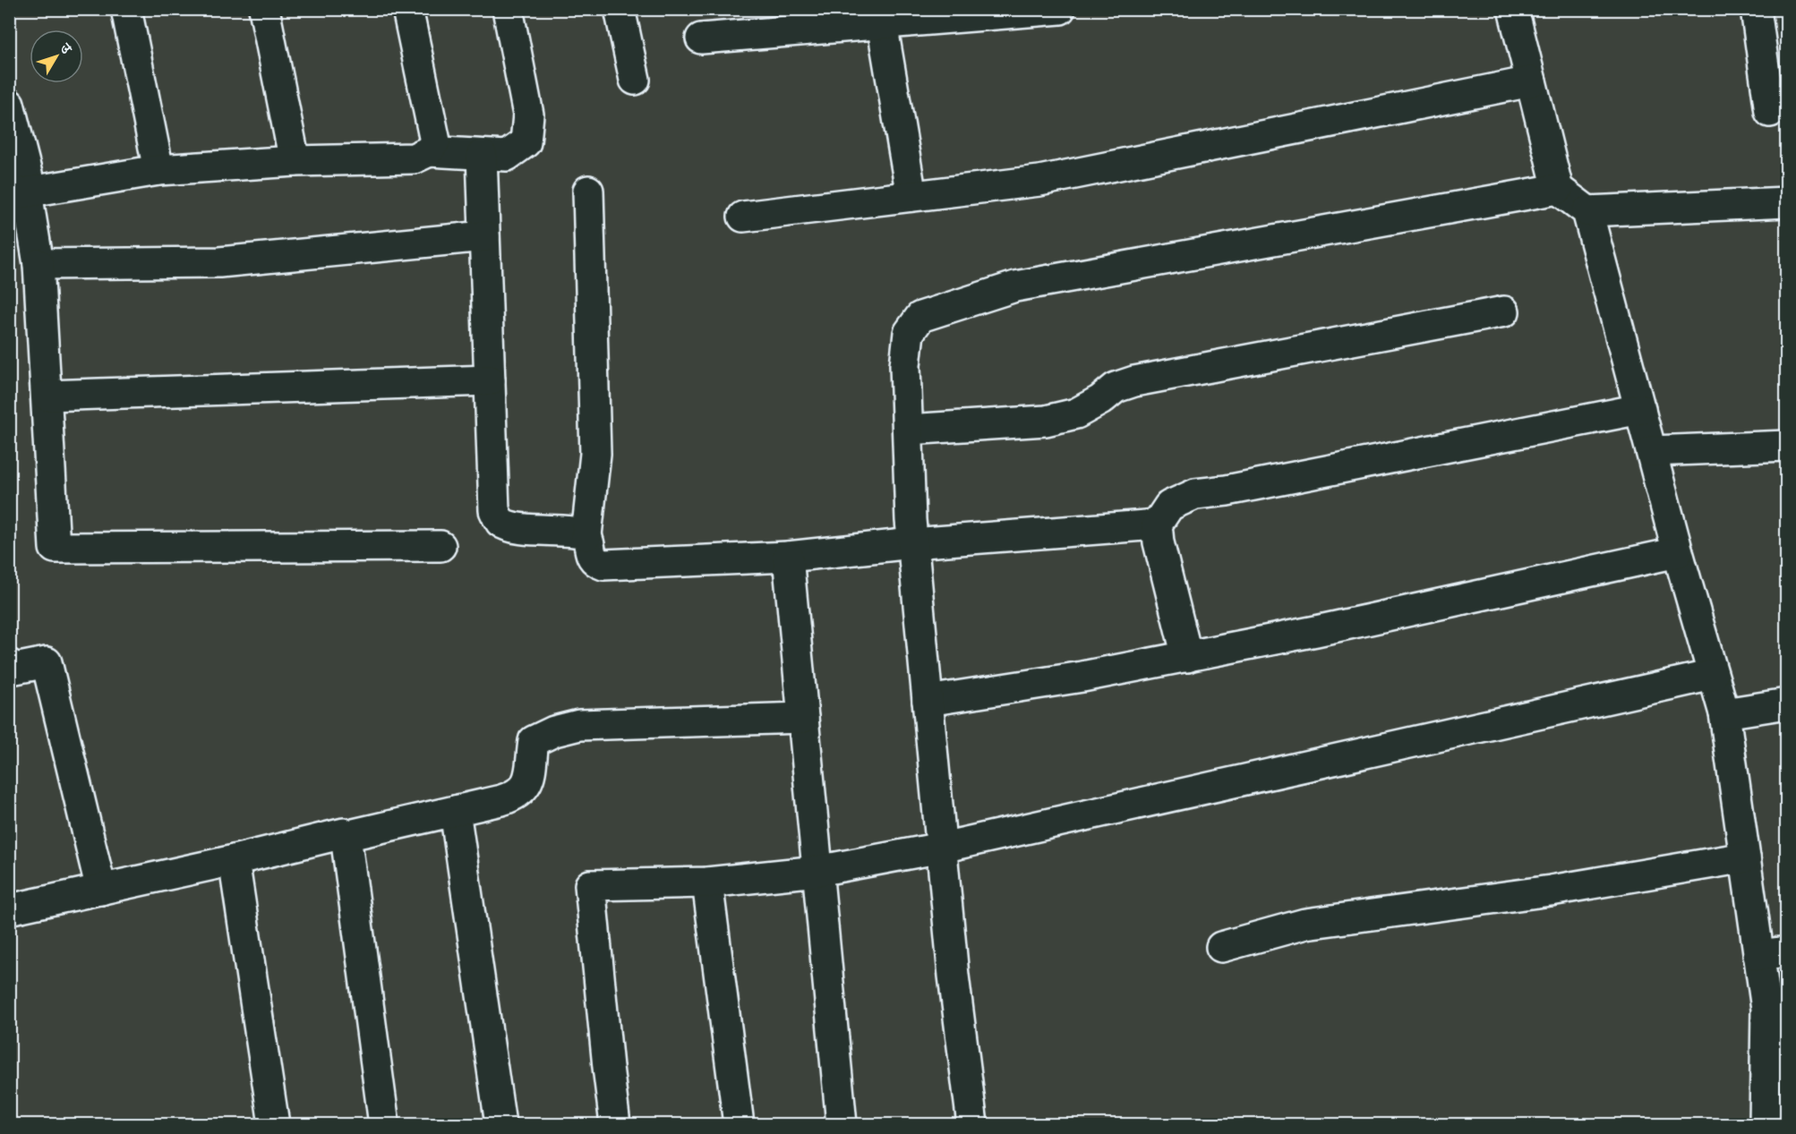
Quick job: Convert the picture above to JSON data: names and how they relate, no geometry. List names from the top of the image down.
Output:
{
  "north": "top right"
}
